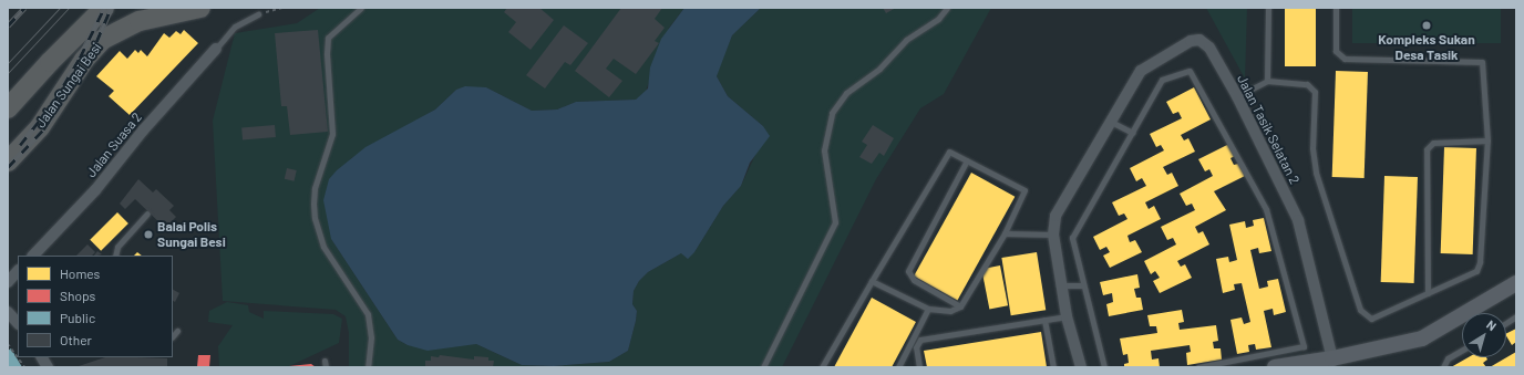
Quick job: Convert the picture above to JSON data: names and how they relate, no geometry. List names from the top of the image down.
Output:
{
  "streets": {
    "highway": ["Jalan Sungai Besi"],
    "street": ["Jalan Tasik Selatan 2", "Jalan Suasa 2"]
  },
  "places": ["Kompleks Sukan Desa Tasik", "Balai Polis Sungai Besi"],
  "legend": [
    "Homes",
    "Shops",
    "Public",
    "Other"
  ],
  "north": "top right"
}
